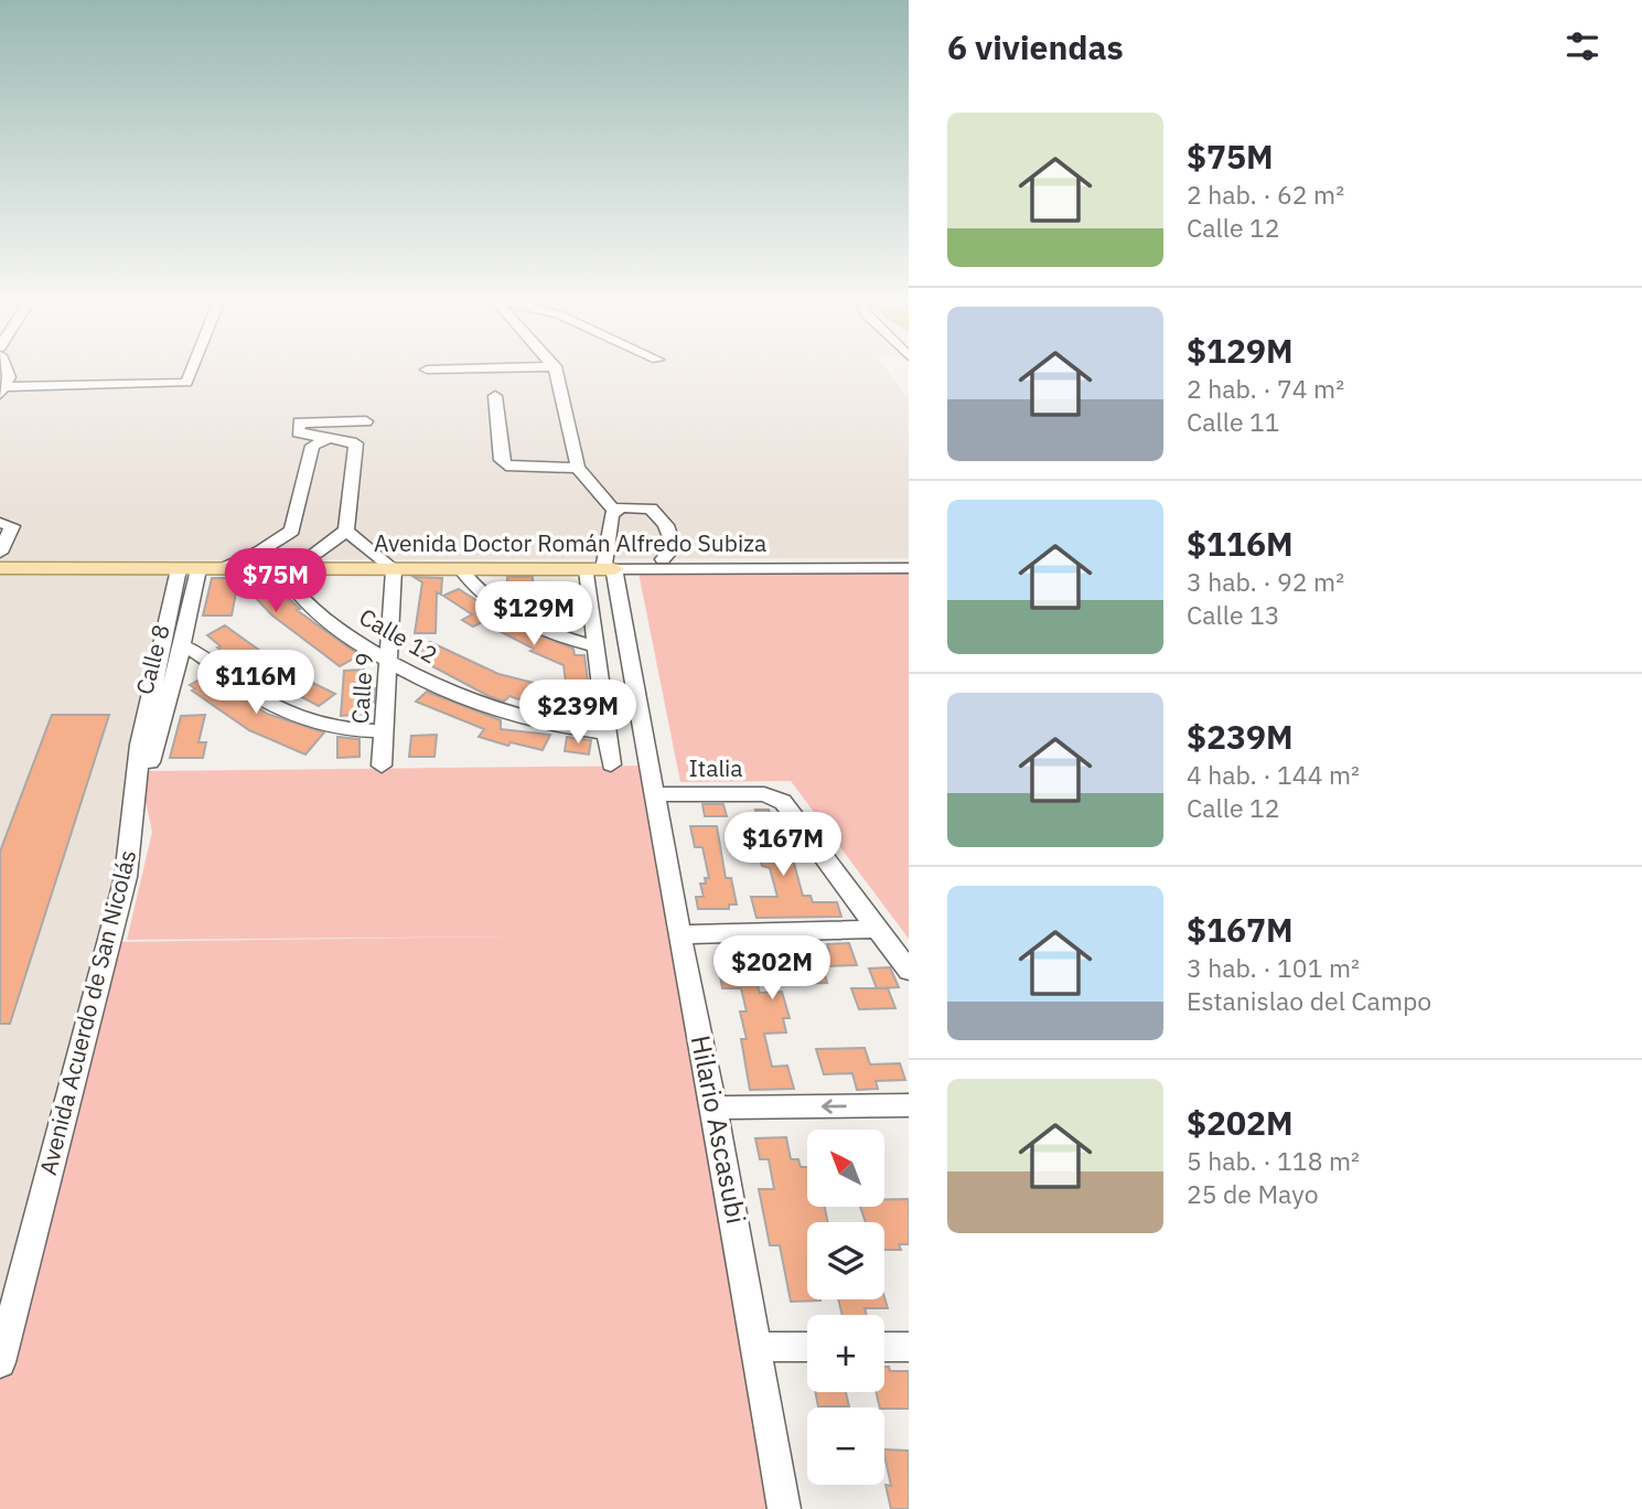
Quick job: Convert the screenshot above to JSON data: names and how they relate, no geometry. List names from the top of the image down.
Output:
{
  "streets": {
    "main road": ["Avenida Doctor Román Alfredo Subiza"],
    "street": [
      "Calle 12",
      "Calle 8",
      "Calle 9",
      "Italia",
      "Avenida Acuerdo de San Nicolás",
      "Hilario Ascasubi"
    ]
  },
  "crossings": [
    ["Avenida Doctor Román Alfredo Subiza", "Calle 12"],
    ["Avenida Doctor Román Alfredo Subiza", "Calle 8"],
    ["Avenida Doctor Román Alfredo Subiza", "Calle 9"],
    ["Avenida Doctor Román Alfredo Subiza", "Avenida Acuerdo de San Nicolás"],
    ["Avenida Doctor Román Alfredo Subiza", "Hilario Ascasubi"],
    ["Calle 12", "Calle 9"],
    ["Calle 8", "Avenida Acuerdo de San Nicolás"],
    ["Italia", "Hilario Ascasubi"]
  ],
  "north": "top left",
  "page": {
    "heading": "6 viviendas",
    "list": [
      {
        "name": "$75M",
        "note": "2 hab. · 62 m² · Calle 12"
      },
      {
        "name": "$129M",
        "note": "2 hab. · 74 m² · Calle 11"
      },
      {
        "name": "$116M",
        "note": "3 hab. · 92 m² · Calle 13"
      },
      {
        "name": "$239M",
        "note": "4 hab. · 144 m² · Calle 12"
      },
      {
        "name": "$167M",
        "note": "3 hab. · 101 m² · Estanislao del Campo"
      },
      {
        "name": "$202M",
        "note": "5 hab. · 118 m² · 25 de Mayo"
      }
    ],
    "price": [
      "$75M",
      "$129M",
      "$116M",
      "$239M",
      "$167M",
      "$202M"
    ],
    "map_buttons": ["+", "−"]
  }
}
